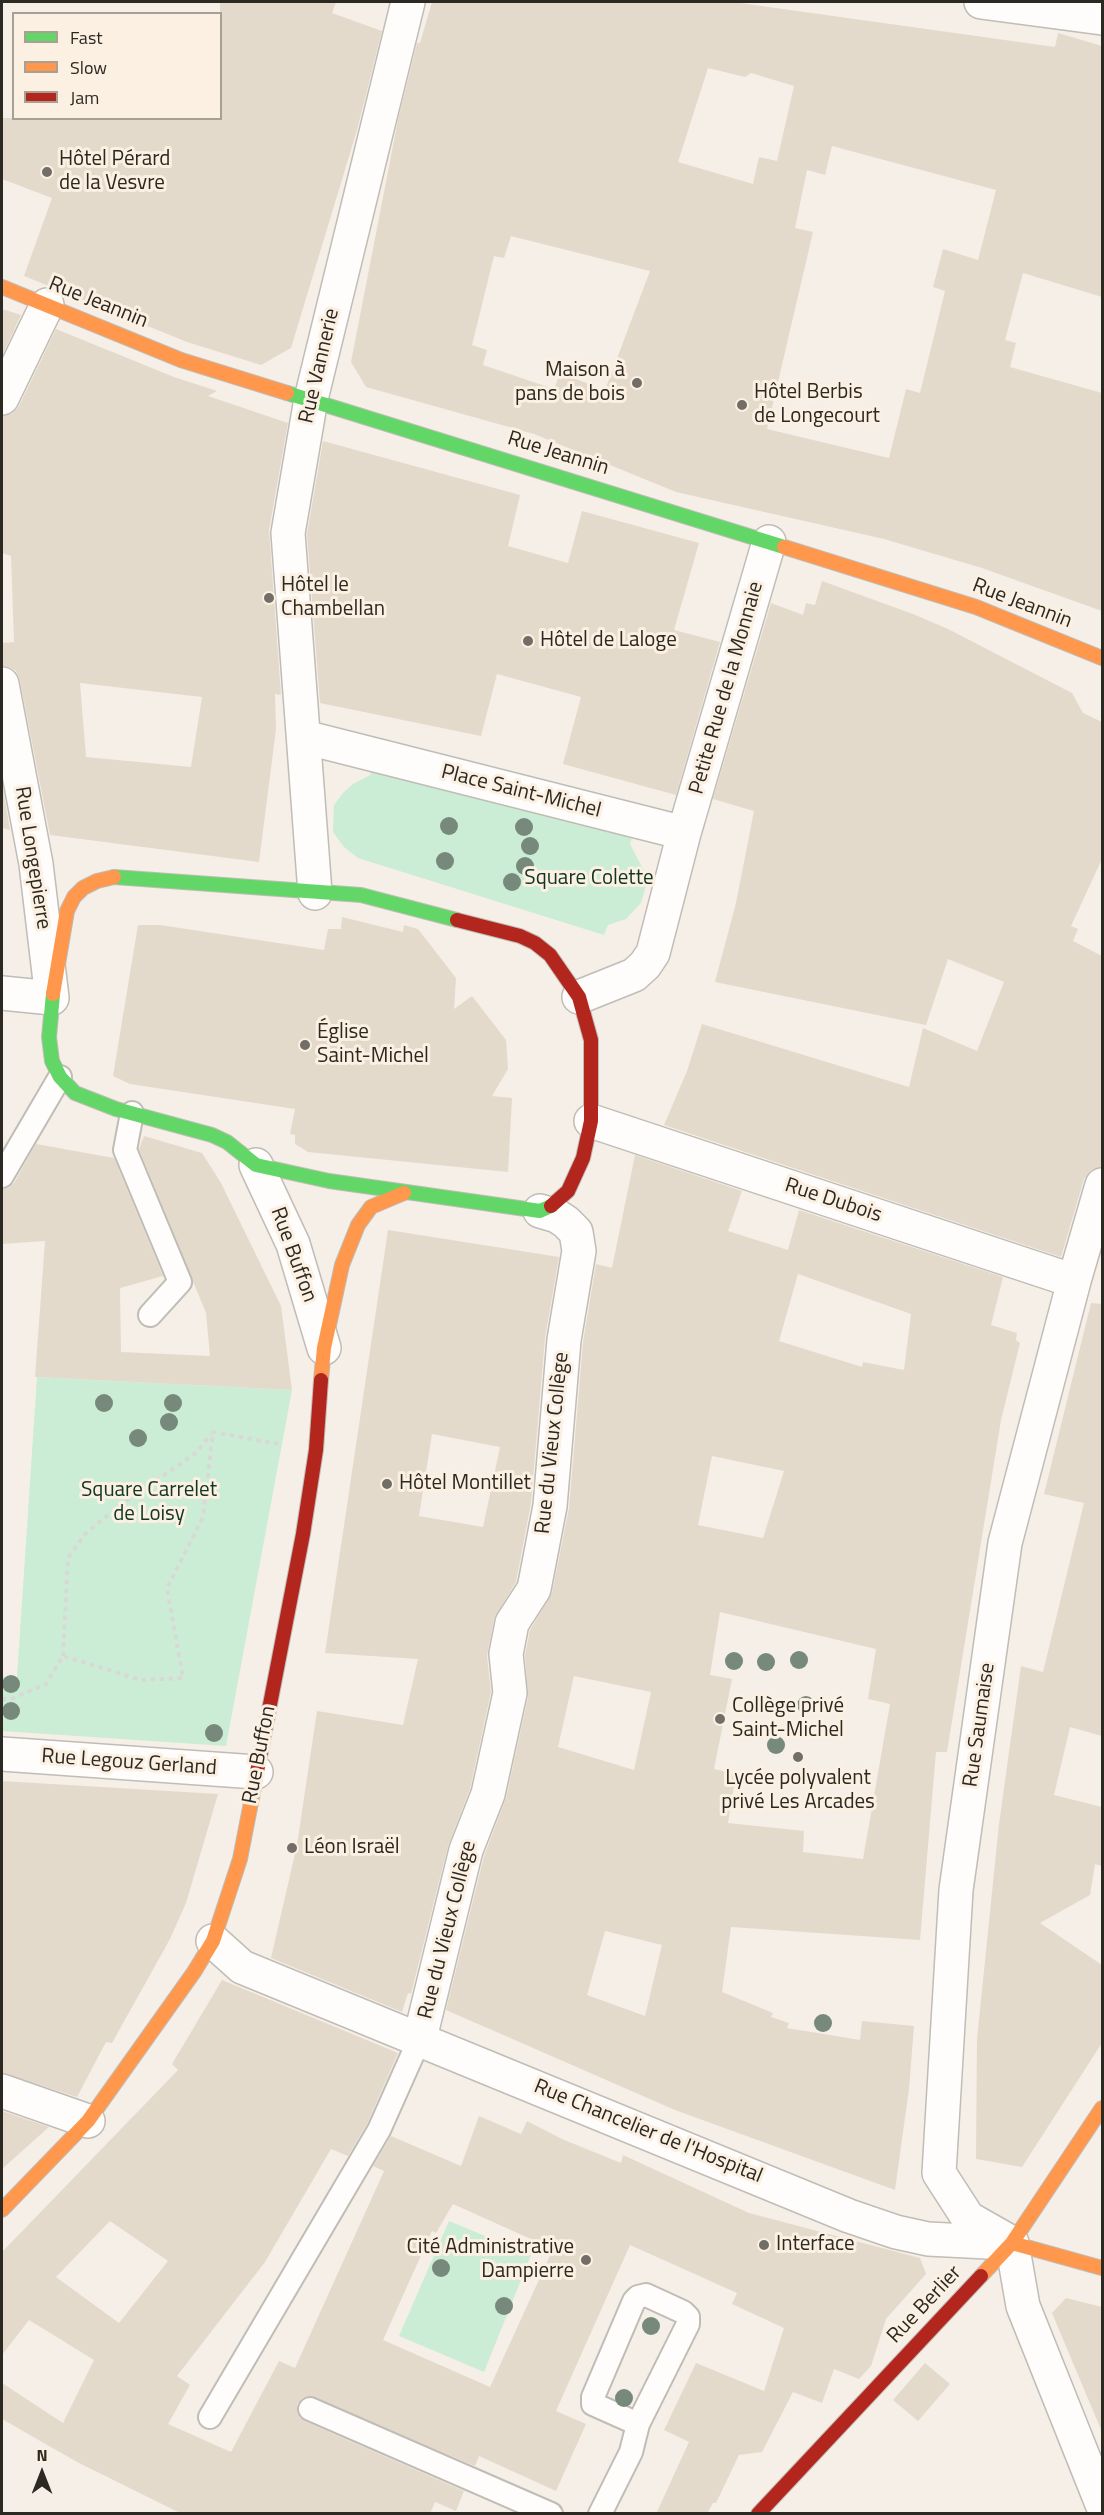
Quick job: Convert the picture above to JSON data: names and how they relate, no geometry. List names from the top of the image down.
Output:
{
  "streets": {
    "street": [
      "Rue Jeannin",
      "Rue Vannerie",
      "Petite Rue de la Monnaie",
      "Place Saint-Michel",
      "Rue Longepierre",
      "Rue Dubois",
      "Rue Buffon",
      "Rue du Vieux Collège",
      "Rue Saumaise",
      "Rue Legouz Gerland",
      "Rue Chancelier de l'Hospital",
      "Rue Berlier"
    ]
  },
  "crossings": [
    ["Rue Jeannin", "Rue Vannerie"],
    ["Rue Jeannin", "Petite Rue de la Monnaie"],
    ["Rue Vannerie", "Place Saint-Michel"],
    ["Petite Rue de la Monnaie", "Place Saint-Michel"],
    ["Rue Dubois", "Rue Saumaise"],
    ["Rue Buffon", "Rue Legouz Gerland"],
    ["Rue Buffon", "Rue Chancelier de l'Hospital"],
    ["Rue du Vieux Collège", "Rue Chancelier de l'Hospital"],
    ["Rue Saumaise", "Rue Chancelier de l'Hospital"],
    ["Rue Saumaise", "Rue Berlier"],
    ["Rue Chancelier de l'Hospital", "Rue Berlier"]
  ],
  "parks": ["Square Colette", "Square Carrelet de Loisy"],
  "places": [
    "Hôtel Pérard de la Vesvre",
    "Maison à pans de bois",
    "Hôtel Berbis de Longecourt",
    "Hôtel le Chambellan",
    "Hôtel de Laloge",
    "Église Saint-Michel",
    "Hôtel Montillet",
    "Collège privé Saint-Michel",
    "Lycée polyvalent privé Les Arcades",
    "Léon Israël",
    "Interface",
    "Cité Administrative Dampierre"
  ],
  "legend": ["Fast", "Slow", "Jam"],
  "north": "top"
}
